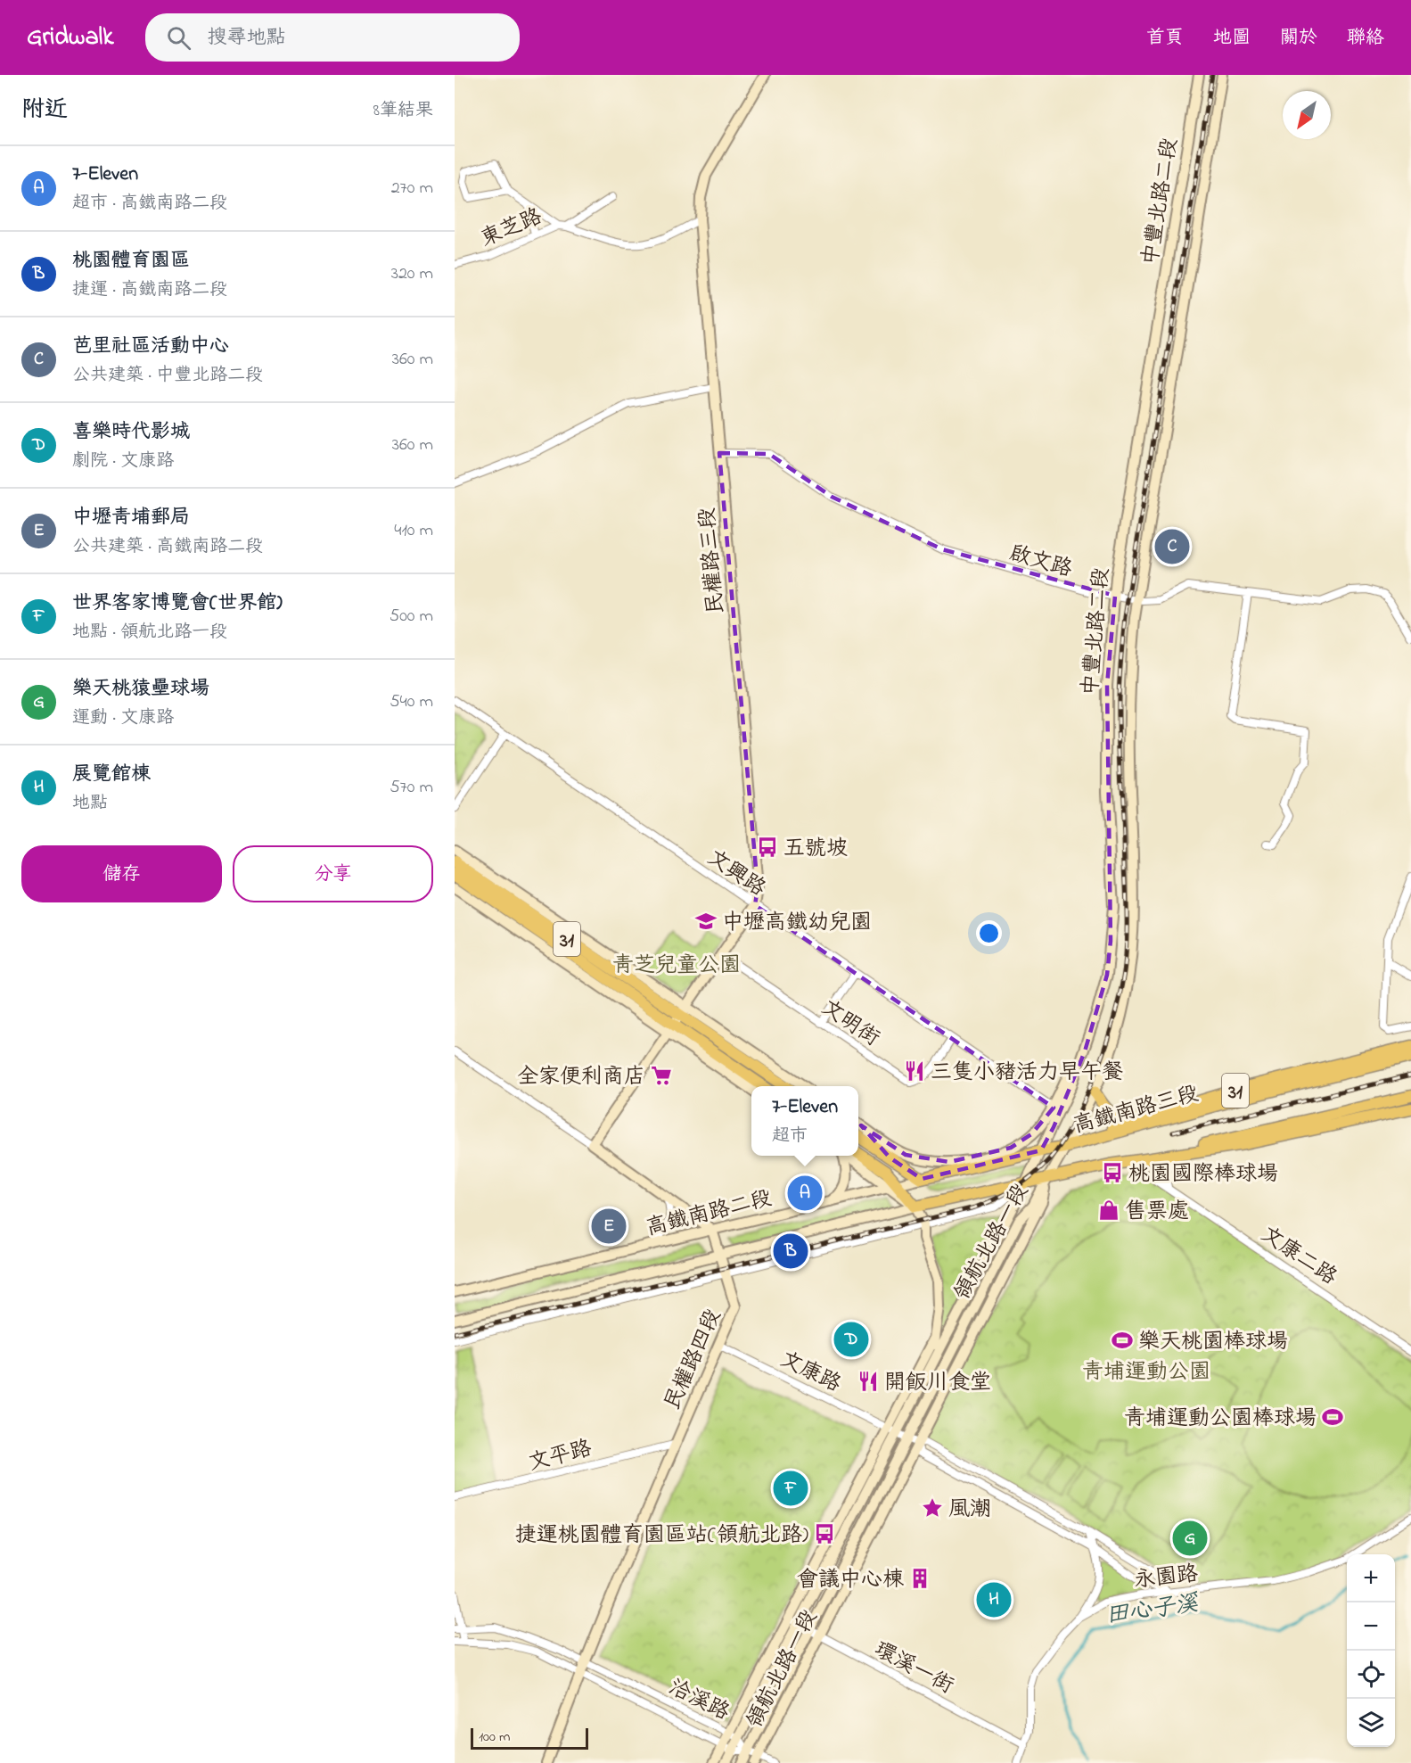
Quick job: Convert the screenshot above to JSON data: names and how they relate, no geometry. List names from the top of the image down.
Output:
{
  "streets": {
    "main road": ["31", "高鐵南路三段", "高鐵南路二段"],
    "street": [
      "中豐北路二段",
      "東芝路",
      "啟文路",
      "民權路三段",
      "文興路",
      "文明街",
      "領航北路一段",
      "文康二路",
      "民權路四段",
      "文康路",
      "文平路",
      "永園路",
      "環溪一街",
      "洽溪路"
    ]
  },
  "crossings": [
    ["中豐北路二段", "啟文路"],
    ["中豐北路二段", "31"],
    ["中豐北路二段", "高鐵南路三段"],
    ["中豐北路二段", "高鐵南路二段"],
    ["中豐北路二段", "領航北路一段"],
    ["東芝路", "民權路三段"],
    ["啟文路", "民權路三段"],
    ["民權路三段", "文興路"],
    ["文興路", "文明街"],
    ["31", "高鐵南路二段"],
    ["31", "領航北路一段"],
    ["31", "文康二路"],
    ["高鐵南路三段", "高鐵南路二段"],
    ["高鐵南路二段", "領航北路一段"],
    ["高鐵南路二段", "民權路四段"],
    ["領航北路一段", "文康路"],
    ["領航北路一段", "環溪一街"],
    ["領航北路一段", "洽溪路"],
    ["民權路四段", "文康路"],
    ["民權路四段", "文平路"],
    ["民權路四段", "洽溪路"],
    ["文康路", "永園路"],
    ["永園路", "環溪一街"]
  ],
  "water": ["田心子溪"],
  "parks": ["青芝兒童公園", "青埔運動公園"],
  "places": {
    "bus stop": ["五號坡", "桃園國際棒球場", "捷運桃園體育園區站(領航北路)"],
    "school or university": ["中壢高鐵幼兒園"],
    "restaurant": ["三隻小豬活力早午餐", "開飯川食堂"],
    "supermarket": ["全家便利商店"],
    "shop": ["售票處"],
    "sports": ["樂天桃園棒球場", "青埔運動公園棒球場"],
    "place": ["風潮"],
    "building": ["會議中心棟"]
  },
  "scale_bar": "100 m",
  "north": "bottom left",
  "page": {
    "header": "Gridwalk",
    "search": "搜尋地點",
    "nav": [
      "首頁",
      "地圖",
      "關於",
      "聯絡"
    ],
    "heading": ["附近", "8筆結果"],
    "list": [
      {
        "mark": "A",
        "name": "7-Eleven",
        "note": "超市 · 高鐵南路二段",
        "value": "270 m"
      },
      {
        "mark": "B",
        "name": "桃園體育園區",
        "note": "捷運 · 高鐵南路二段",
        "value": "320 m"
      },
      {
        "mark": "C",
        "name": "芭里社區活動中心",
        "note": "公共建築 · 中豐北路二段",
        "value": "360 m"
      },
      {
        "mark": "D",
        "name": "喜樂時代影城",
        "note": "劇院 · 文康路",
        "value": "360 m"
      },
      {
        "mark": "E",
        "name": "中壢青埔郵局",
        "note": "公共建築 · 高鐵南路二段",
        "value": "410 m"
      },
      {
        "mark": "F",
        "name": "世界客家博覽會(世界館)",
        "note": "地點 · 領航北路一段",
        "value": "500 m"
      },
      {
        "mark": "G",
        "name": "樂天桃猿壘球場",
        "note": "運動 · 文康路",
        "value": "540 m"
      },
      {
        "mark": "H",
        "name": "展覽館棟",
        "note": "地點",
        "value": "570 m"
      }
    ],
    "pins": [
      "C",
      "A",
      "E",
      "B",
      "D",
      "F",
      "G",
      "H"
    ],
    "buttons": ["儲存", "分享"],
    "popup": ["7-Eleven", "超市"],
    "map_buttons": ["+", "−"],
    "scale": "100 m"
  }
}
